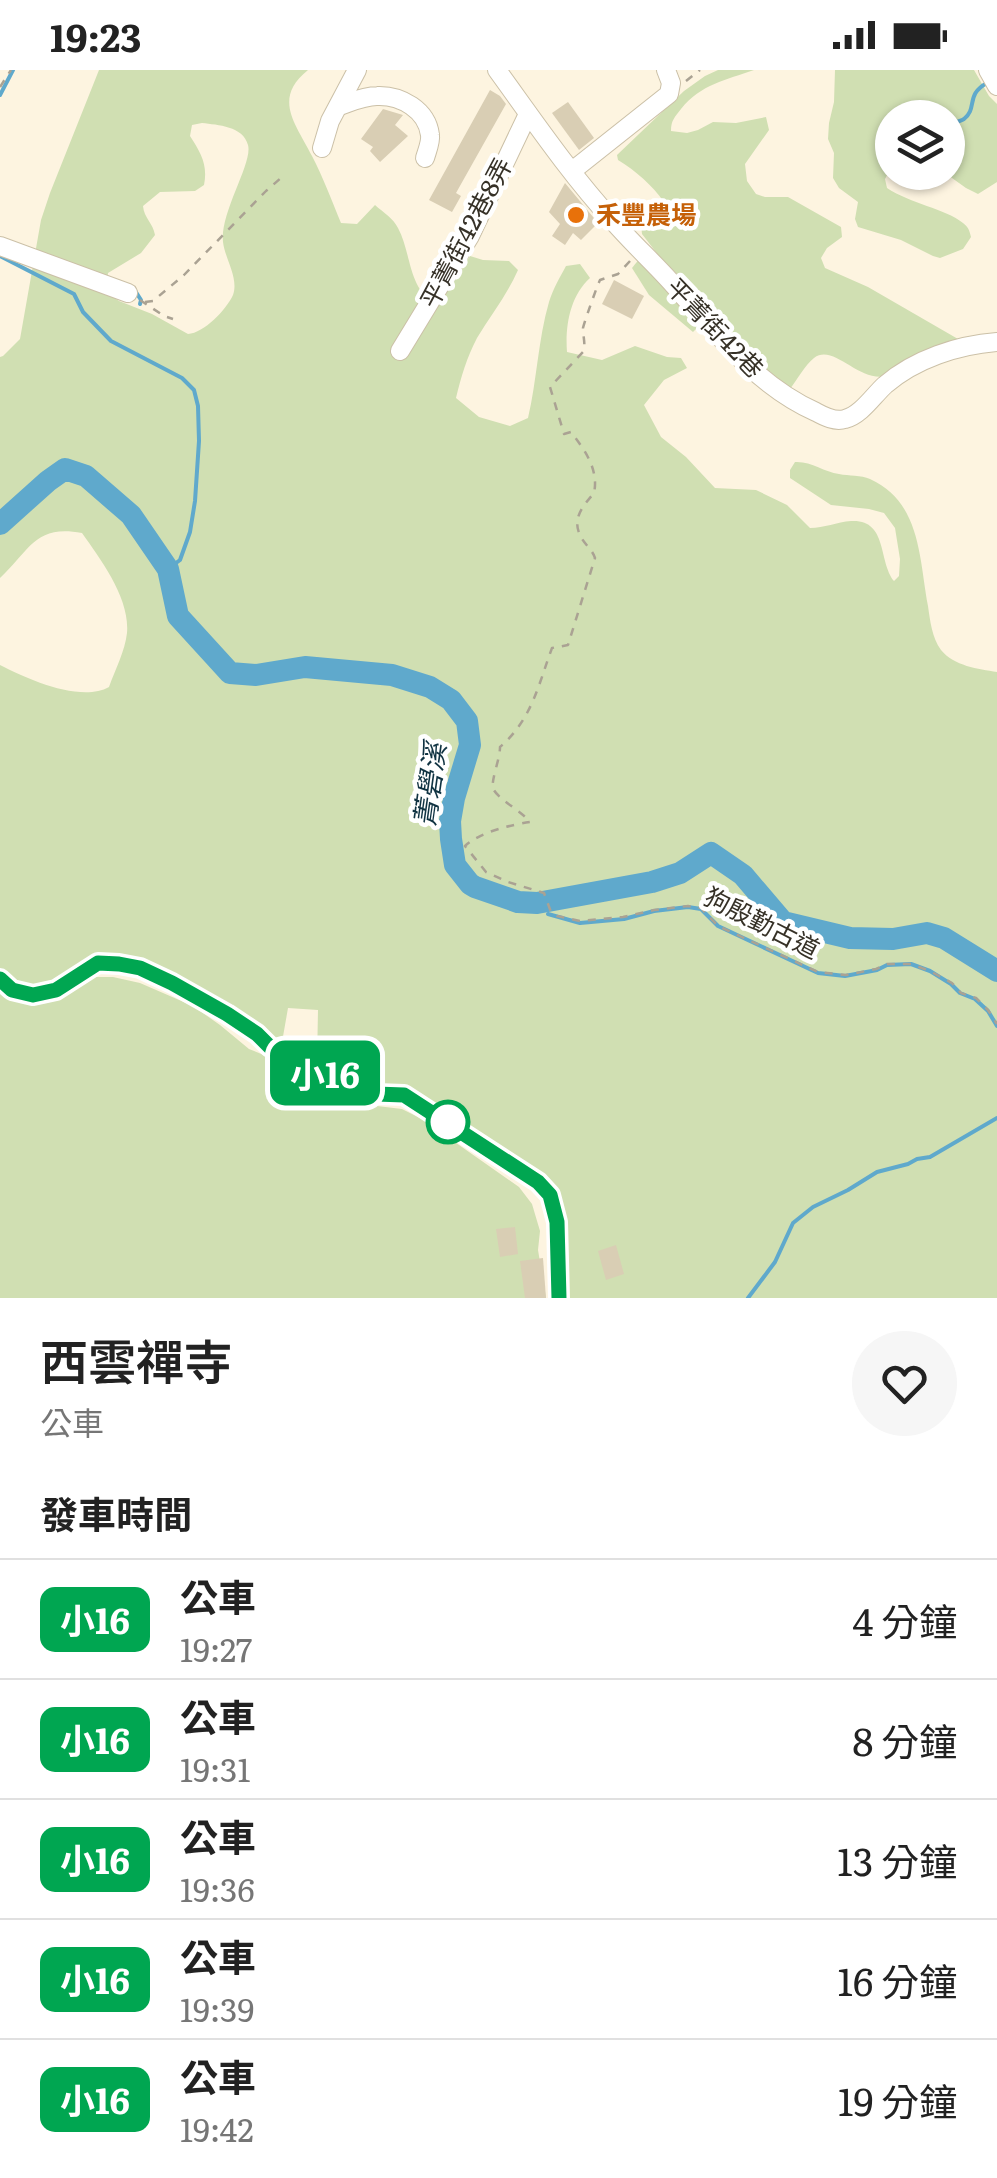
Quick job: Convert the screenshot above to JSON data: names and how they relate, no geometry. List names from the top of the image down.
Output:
{
  "streets": {
    "street": ["平菁街42巷8弄", "平菁街42巷"],
    "path": ["狗殷勤古道"]
  },
  "crossings": [
    ["平菁街42巷8弄", "平菁街42巷"],
    ["平菁街42巷", "狗殷勤古道"]
  ],
  "water": ["菁礐溪"],
  "places": ["禾豐農場"],
  "lines": ["bus line 小16"],
  "page": {
    "status": "19:23",
    "on_map": "小16",
    "heading": [
      ["西雲禪寺", "公車"],
      "發車時間"
    ],
    "list": [
      {
        "mark": "小16",
        "name": "公車",
        "note": "19:27",
        "value": "4 分鐘"
      },
      {
        "mark": "小16",
        "name": "公車",
        "note": "19:31",
        "value": "8 分鐘"
      },
      {
        "mark": "小16",
        "name": "公車",
        "note": "19:36",
        "value": "13 分鐘"
      },
      {
        "mark": "小16",
        "name": "公車",
        "note": "19:39",
        "value": "16 分鐘"
      },
      {
        "mark": "小16",
        "name": "公車",
        "note": "19:42",
        "value": "19 分鐘"
      }
    ]
  }
}
